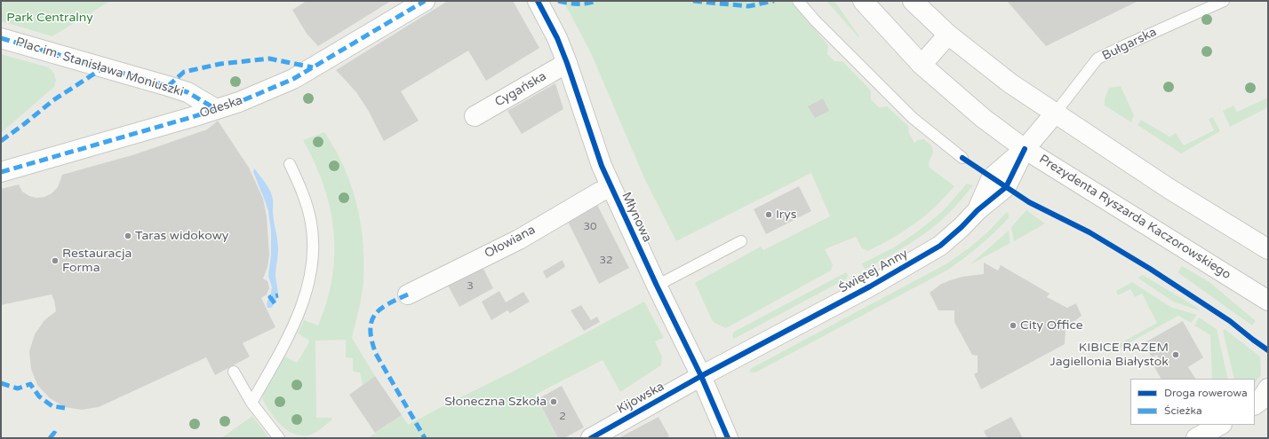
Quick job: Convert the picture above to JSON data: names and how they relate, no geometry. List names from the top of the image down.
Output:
{
  "streets": {
    "street": [
      "Plac im. Stanisława Moniuszki",
      "Cygańska",
      "Odeska",
      "Młynowa",
      "Prezydenta Ryszarda Kaczorowskiego",
      "Ołowiana",
      "Świętej Anny",
      "Kijowska"
    ],
    "lane": ["Bułgarska"]
  },
  "crossings": [
    ["Bułgarska", "Świętej Anny"],
    ["Plac im. Stanisława Moniuszki", "Odeska"],
    ["Cygańska", "Młynowa"],
    ["Młynowa", "Ołowiana"],
    ["Młynowa", "Świętej Anny"],
    ["Młynowa", "Kijowska"],
    ["Prezydenta Ryszarda Kaczorowskiego", "Świętej Anny"],
    ["Świętej Anny", "Kijowska"]
  ],
  "parks": ["Park Centralny"],
  "places": [
    "Irys",
    "Taras widokowy",
    "Restauracja Forma",
    "City Office",
    "KIBICE RAZEM Jagiellonia Białystok",
    "Słoneczna Szkoła"
  ],
  "house_numbers": [
    "30",
    "32",
    "3",
    "2"
  ],
  "legend": ["Droga rowerowa", "Ścieżka"]
}
